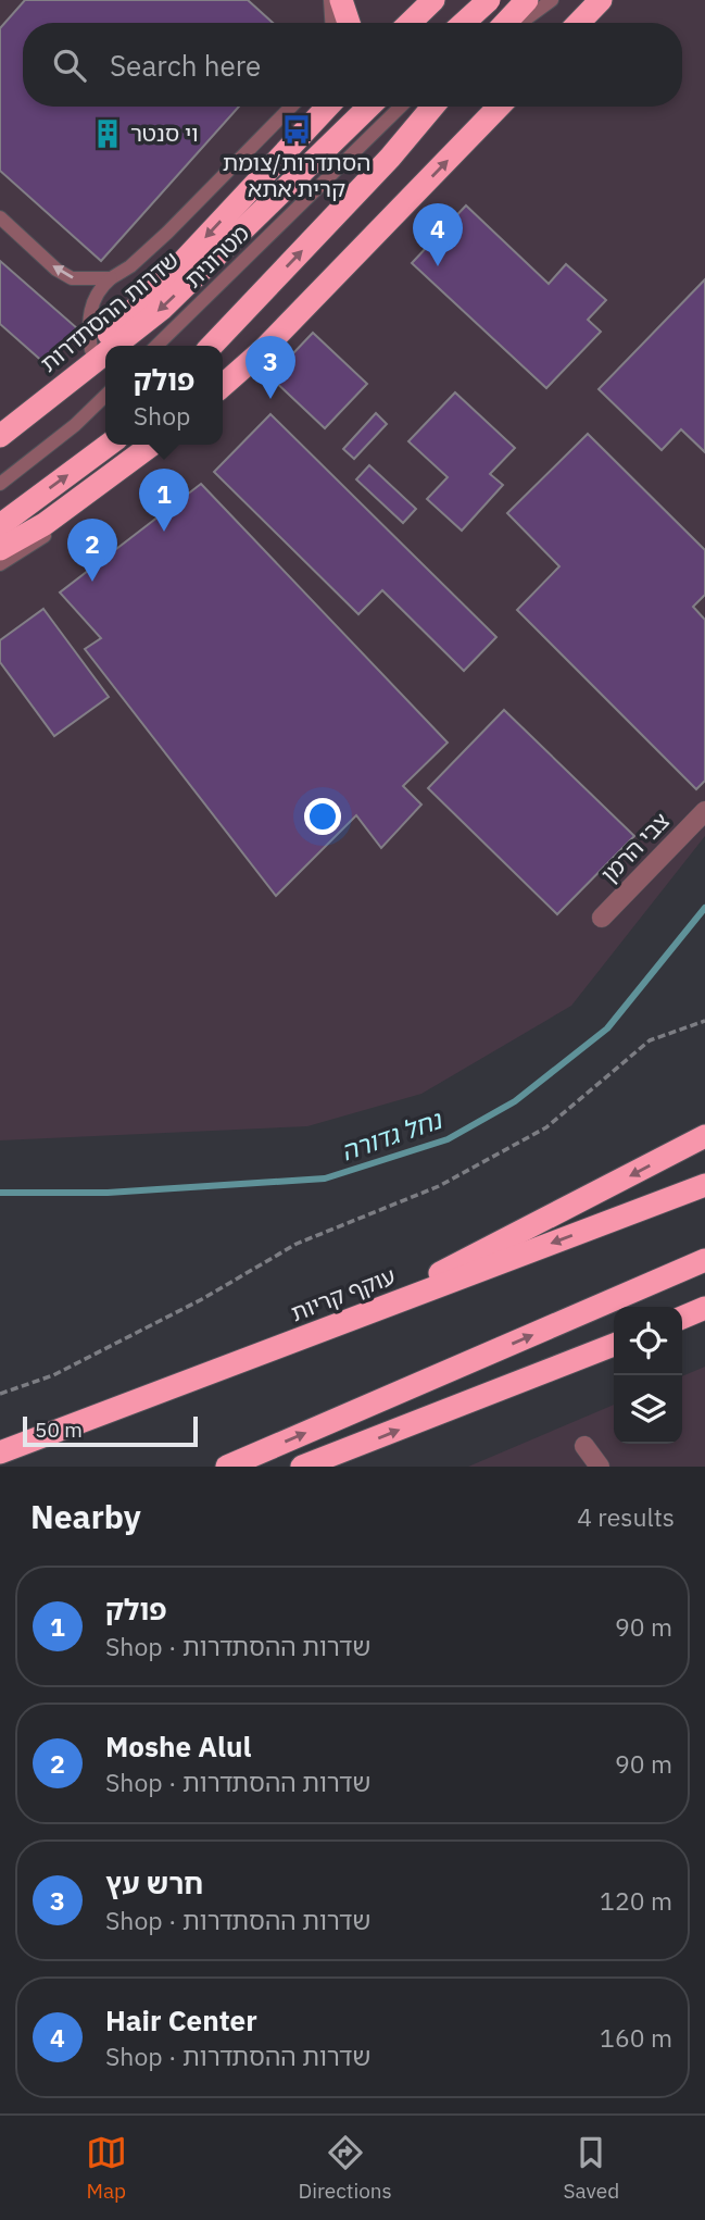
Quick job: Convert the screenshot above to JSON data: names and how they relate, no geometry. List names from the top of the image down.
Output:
{
  "streets": {
    "highway": ["שדרות ההסתדרות", "עוקף קריות"],
    "street": ["צבי הרמן"],
    "lane": ["מטרונית"]
  },
  "water": ["נחל גדורה"],
  "places": {
    "bus stop": ["הסתדרות/צומת קרית אתא"],
    "building": ["וי סנטר"]
  },
  "scale_bar": "50 m",
  "page": {
    "search": "Search here",
    "pins": [
      "4",
      "3",
      "1",
      "2"
    ],
    "popup": ["פולק", "Shop"],
    "scale": "50 m",
    "heading": ["Nearby", "4 results"],
    "list": [
      {
        "mark": "1",
        "name": "פולק",
        "note": "Shop · שדרות ההסתדרות",
        "value": "90 m"
      },
      {
        "mark": "2",
        "name": "Moshe Alul",
        "note": "Shop · שדרות ההסתדרות",
        "value": "90 m"
      },
      {
        "mark": "3",
        "name": "חרש עץ",
        "note": "Shop · שדרות ההסתדרות",
        "value": "120 m"
      },
      {
        "mark": "4",
        "name": "Hair Center",
        "note": "Shop · שדרות ההסתדרות",
        "value": "160 m"
      }
    ],
    "nav": ["Map", "Directions", "Saved"]
  }
}
